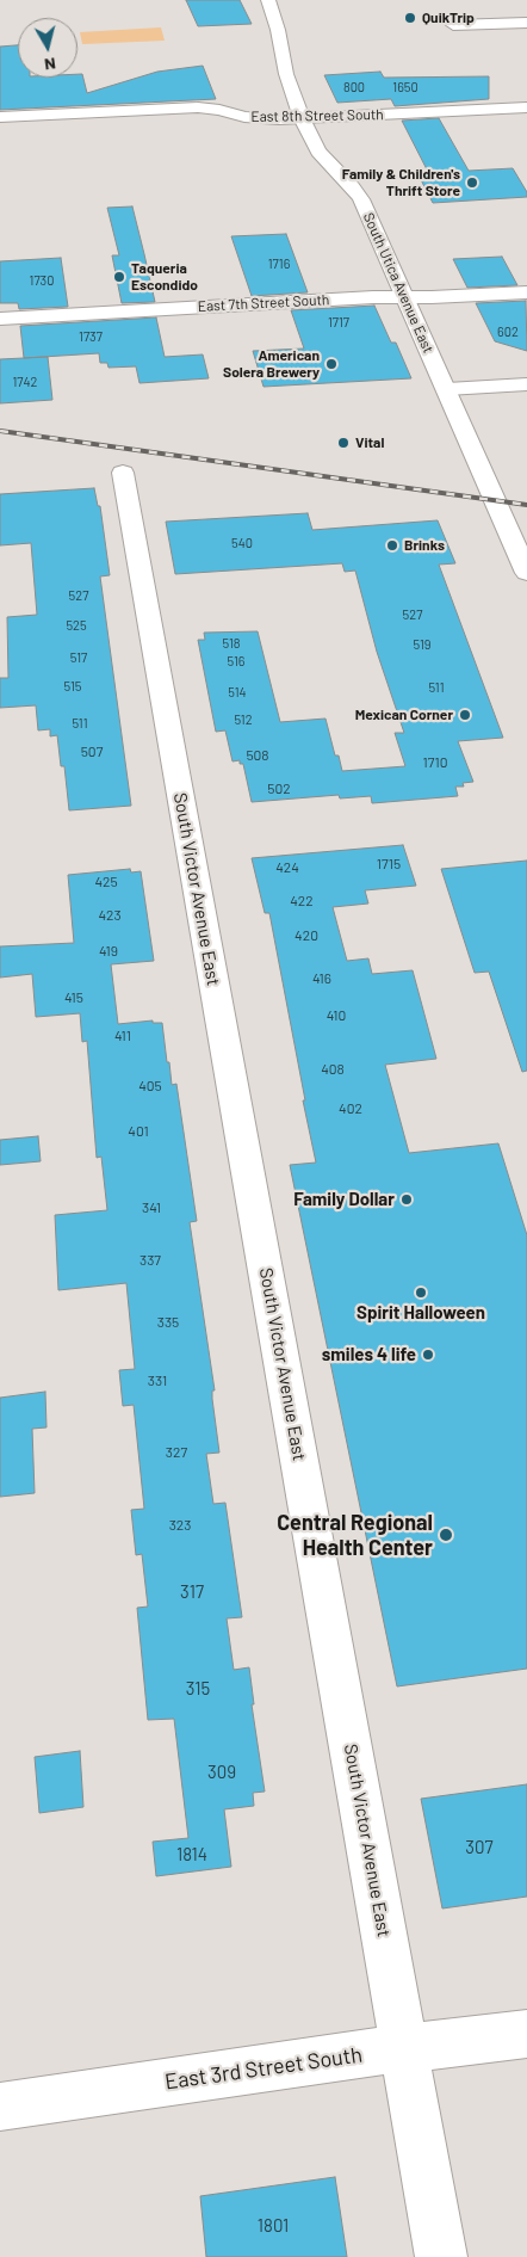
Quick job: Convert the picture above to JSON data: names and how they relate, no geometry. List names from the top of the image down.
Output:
{
  "streets": {
    "street": [
      "East 8th Street South",
      "South Utica Avenue East",
      "East 7th Street South",
      "South Victor Avenue East",
      "East 3rd Street South"
    ]
  },
  "crossings": [
    ["East 8th Street South", "South Utica Avenue East"],
    ["South Utica Avenue East", "East 7th Street South"],
    ["South Victor Avenue East", "East 3rd Street South"]
  ],
  "places": [
    "QuikTrip",
    "Family & Children's Thrift Store",
    "Taqueria Escondido",
    "American Solera Brewery",
    "Vital",
    "Brinks",
    "Mexican Corner",
    "Family Dollar",
    "Spirit Halloween",
    "smiles 4 life",
    "Central Regional Health Center"
  ],
  "house_numbers": [
    "800",
    "1650",
    "1716",
    "1730",
    "1717",
    "602",
    "1737",
    "1742",
    "540",
    "527",
    "527",
    "525",
    "518",
    "519",
    "517",
    "516",
    "515",
    "511",
    "514",
    "512",
    "511",
    "507",
    "508",
    "1710",
    "502",
    "1715",
    "424",
    "425",
    "422",
    "423",
    "420",
    "419",
    "416",
    "415",
    "410",
    "411",
    "408",
    "405",
    "402",
    "401",
    "341",
    "337",
    "335",
    "331",
    "327",
    "323",
    "317",
    "315",
    "309",
    "307",
    "1814",
    "1801"
  ],
  "north": "bottom"
}
